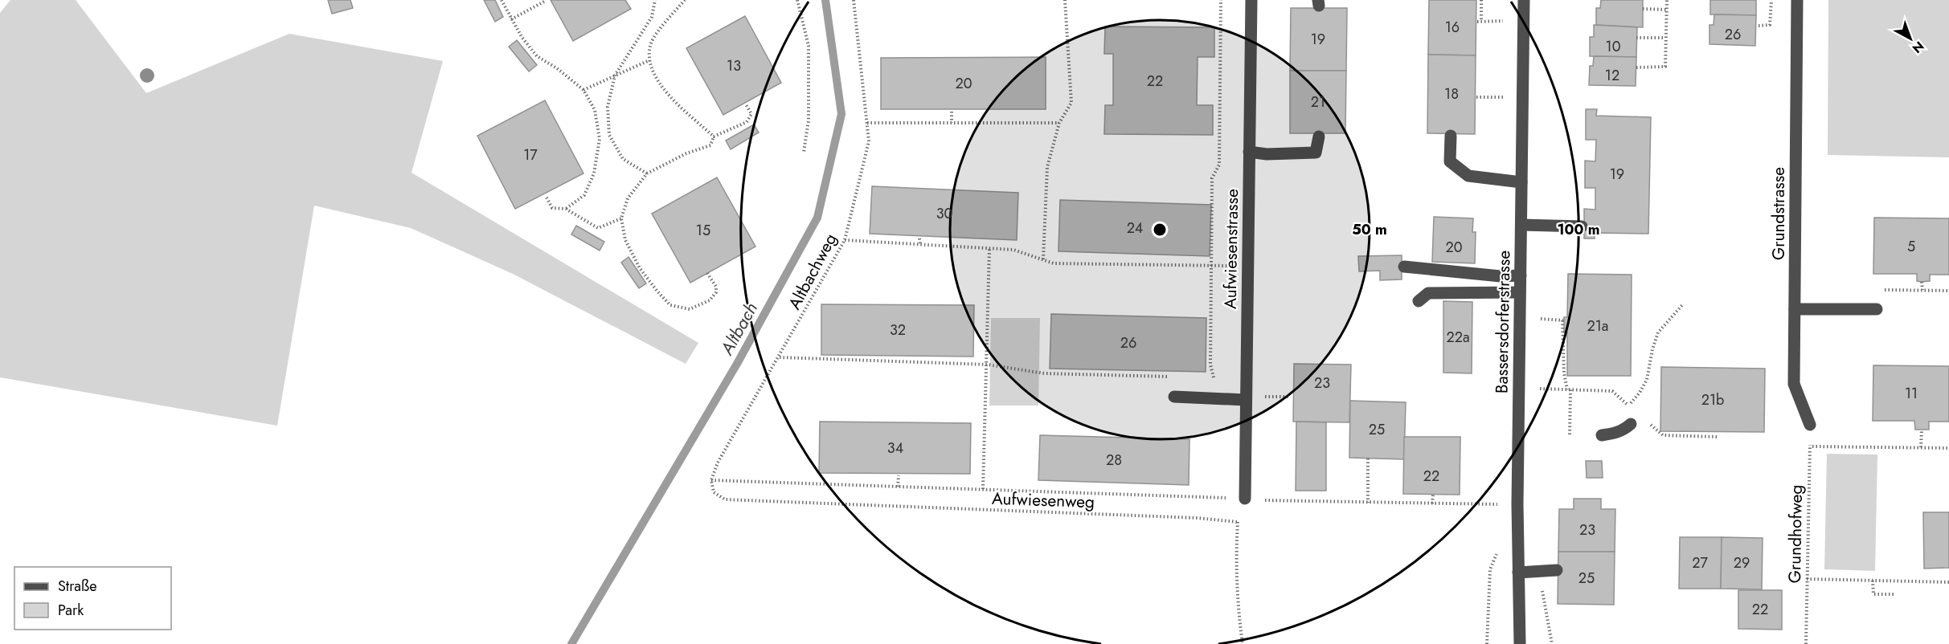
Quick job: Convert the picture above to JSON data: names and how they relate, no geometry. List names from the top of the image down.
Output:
{
  "streets": {
    "street": ["Grundstrasse", "Aufwiesenstrasse", "Bassersdorferstrasse"],
    "path": ["Altbachweg", "Aufwiesenweg", "Grundhofweg"]
  },
  "crossings": [
    ["Grundstrasse", "Grundhofweg"],
    ["Altbachweg", "Aufwiesenweg"]
  ],
  "water": ["Altbach"],
  "house_numbers": [
    "16",
    "26",
    "19",
    "10",
    "13",
    "12",
    "22",
    "20",
    "18",
    "21",
    "17",
    "19",
    "30",
    "24",
    "15",
    "5",
    "20",
    "21a",
    "32",
    "22a",
    "26",
    "23",
    "11",
    "21b",
    "25",
    "34",
    "28",
    "22",
    "23",
    "27",
    "29",
    "25",
    "22"
  ],
  "legend": ["Straße", "Park"],
  "north": "bottom right",
  "rings": ["50 m", "100 m"]
}
